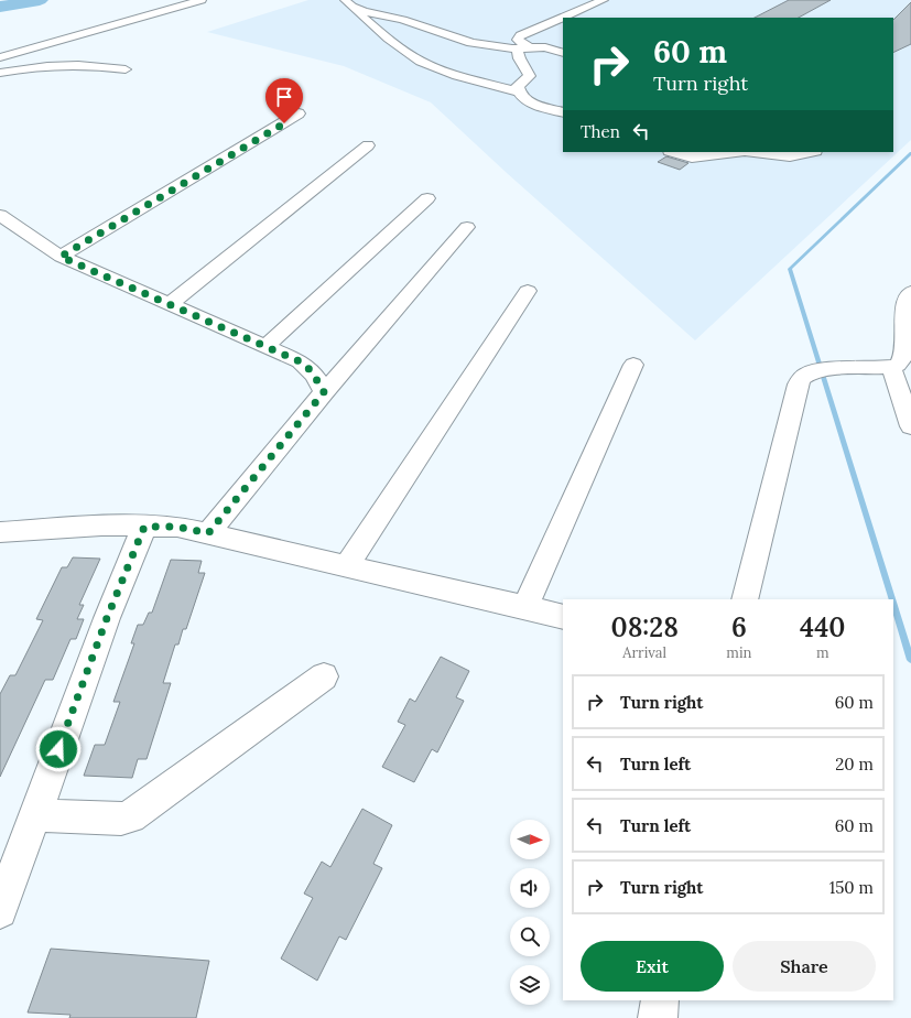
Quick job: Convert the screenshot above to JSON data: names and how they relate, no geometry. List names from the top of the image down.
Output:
{
  "north": "right",
  "page": {
    "turn": ["60 m", "Turn right"],
    "then": "Then",
    "eta": [
      "08:28",
      "Arrival",
      "6",
      "min",
      "440",
      "m"
    ],
    "list": [
      {
        "name": "Turn right",
        "value": "60 m"
      },
      {
        "name": "Turn left",
        "value": "20 m"
      },
      {
        "name": "Turn left",
        "value": "60 m"
      },
      {
        "name": "Turn right",
        "value": "150 m"
      }
    ],
    "buttons": ["Exit", "Share"]
  }
}
